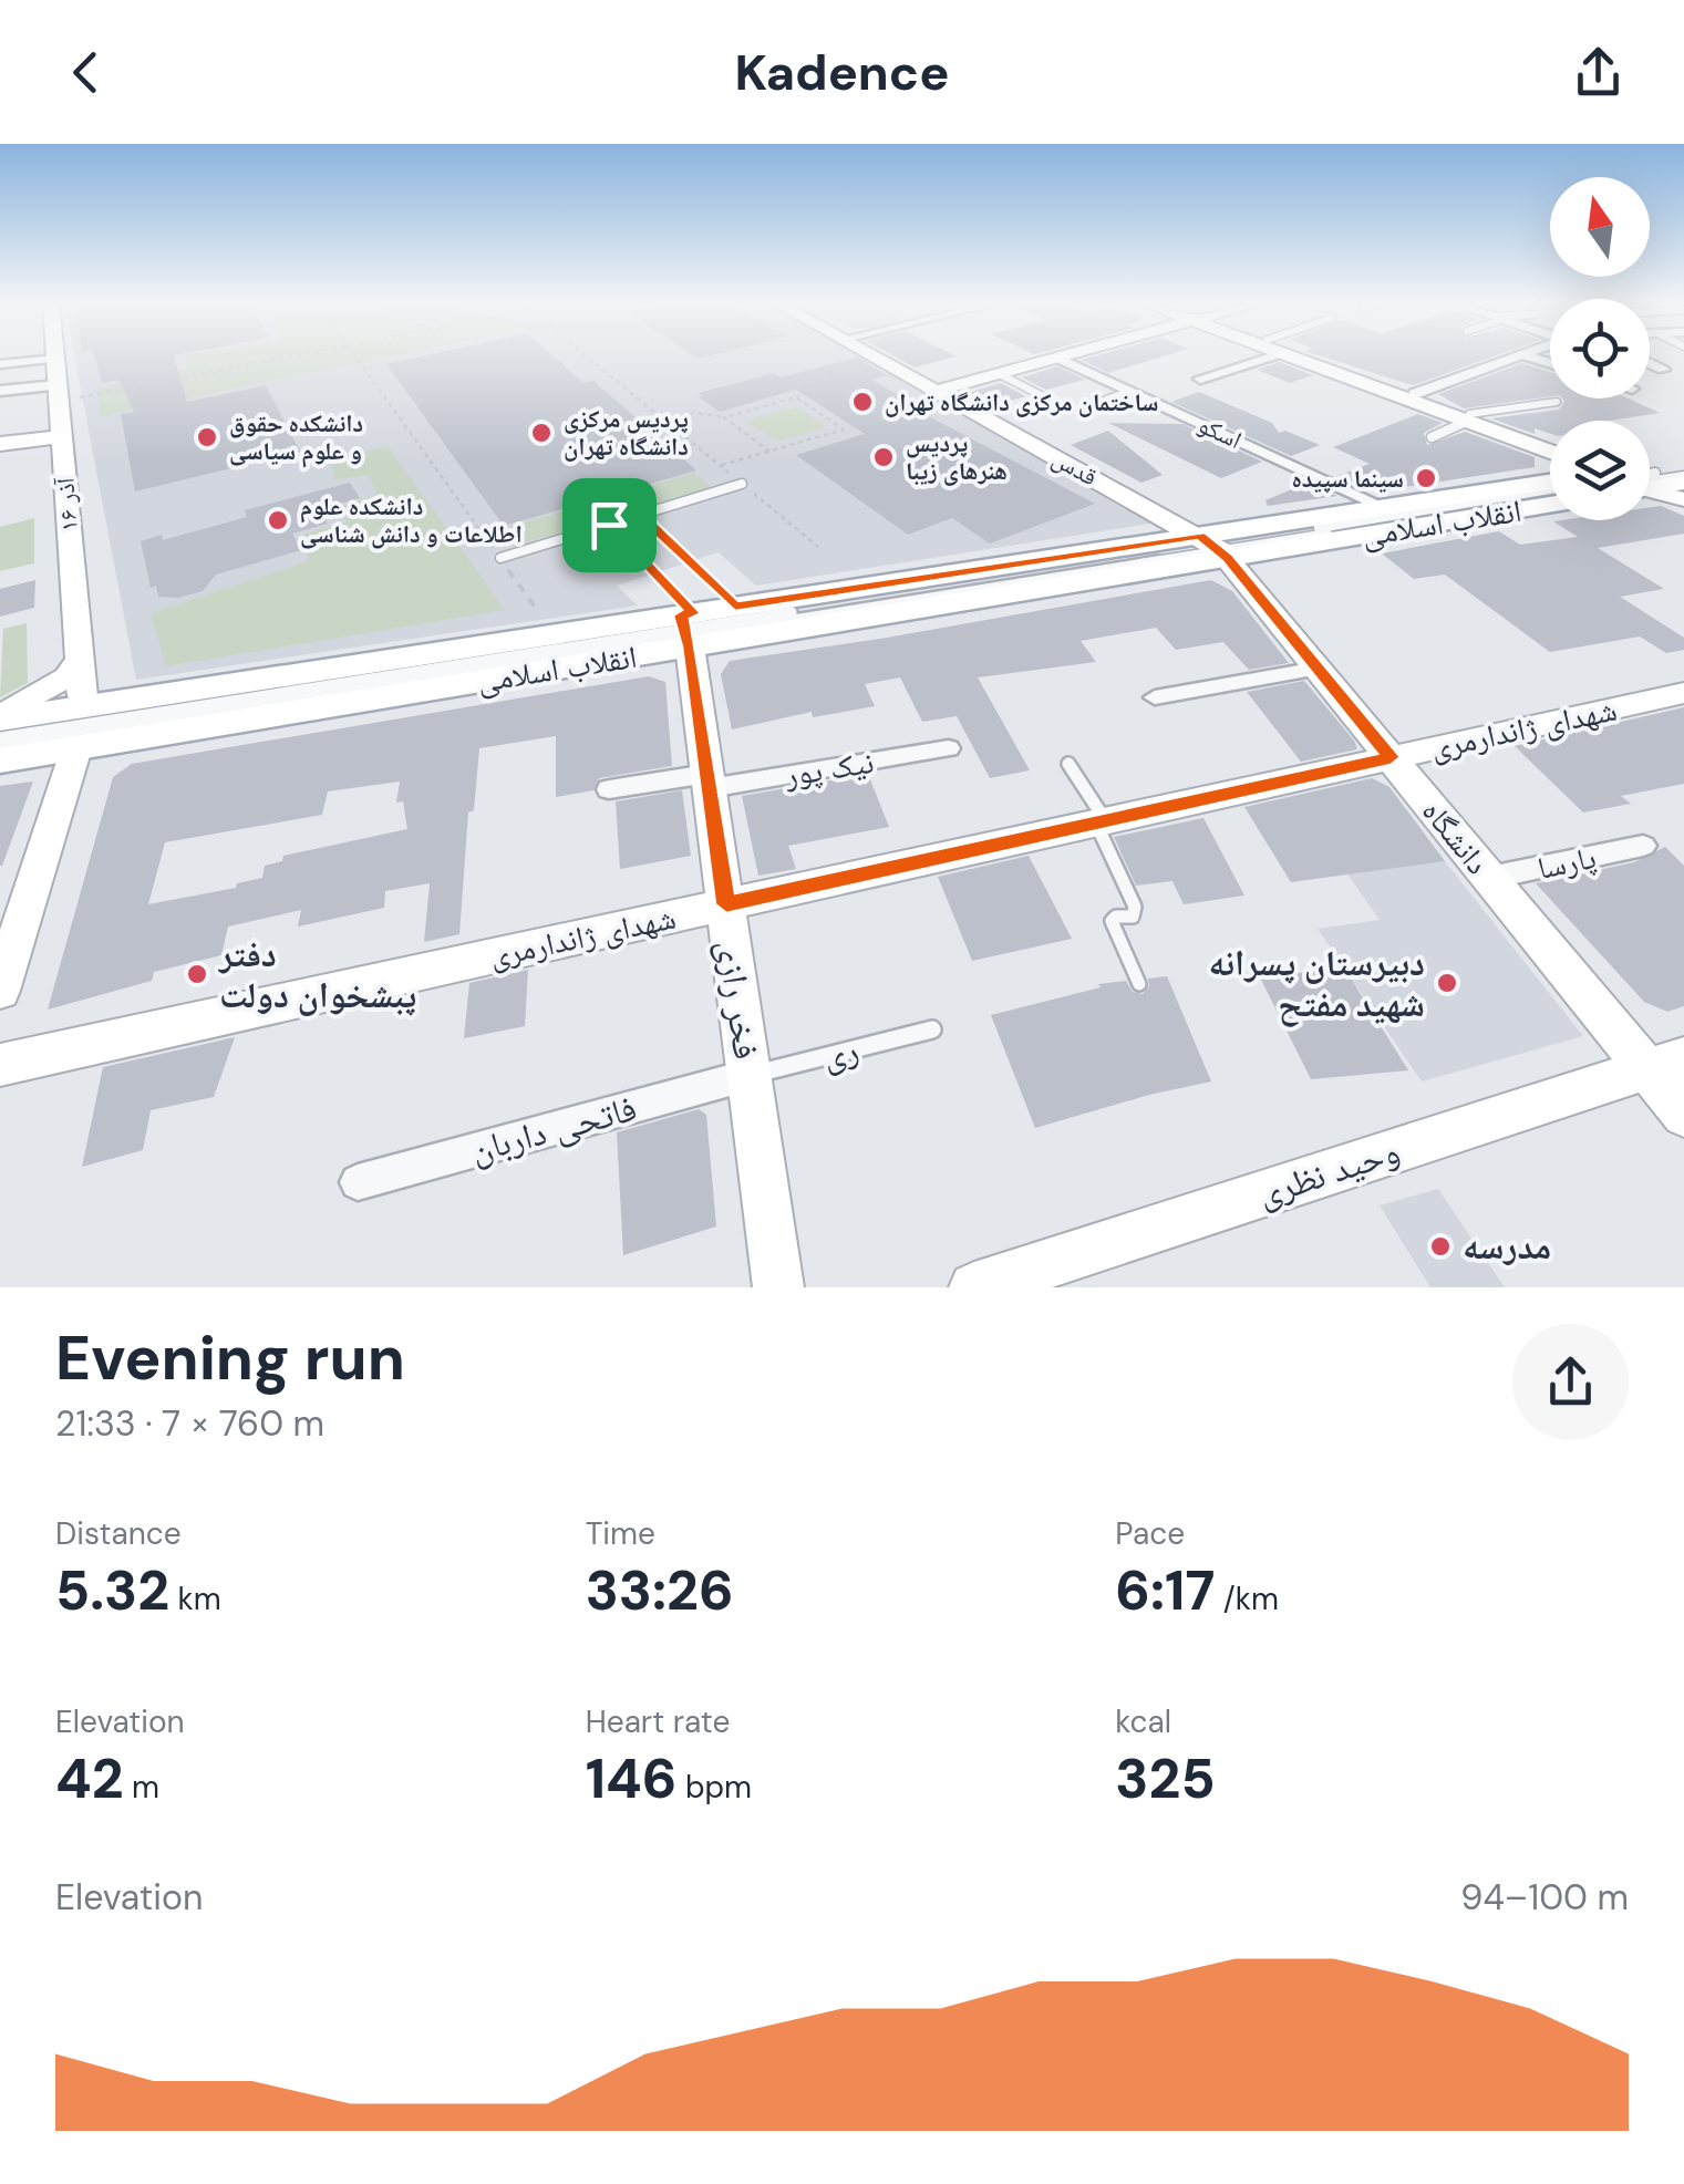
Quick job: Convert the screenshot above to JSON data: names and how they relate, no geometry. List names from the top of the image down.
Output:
{
  "streets": {
    "main road": ["انقلاب اسلامی"],
    "street": [
      "اسکو",
      "قدس",
      "۱۶ آذر",
      "شهدای ژاندارمری",
      "نیک پور",
      "دانشگاه",
      "پارسا",
      "فخر رازی",
      "فاتحی داربان",
      "وحید نظری"
    ],
    "lane": ["ری"]
  },
  "crossings": [
    ["اسکو", "انقلاب اسلامی"],
    ["قدس", "انقلاب اسلامی"],
    ["قدس", "دانشگاه"],
    ["۱۶ آذر", "انقلاب اسلامی"],
    ["انقلاب اسلامی", "دانشگاه"],
    ["انقلاب اسلامی", "فخر رازی"],
    ["شهدای ژاندارمری", "دانشگاه"],
    ["شهدای ژاندارمری", "فخر رازی"],
    ["نیک پور", "فخر رازی"],
    ["دانشگاه", "پارسا"],
    ["دانشگاه", "وحید نظری"],
    ["فخر رازی", "ری"],
    ["فخر رازی", "فاتحی داربان"],
    ["ری", "فاتحی داربان"]
  ],
  "places": [
    "ساختمان مرکزی دانشگاه تهران",
    "پردیس مرکزی دانشگاه‌ تهران",
    "دانشکده حقوق و علوم سیاسی",
    "پردیس هنرهای زیبا",
    "سینما سپیده",
    "دانشکده علوم اطلاعات و دانش شناسی",
    "دفتر پبشخوان دولت",
    "دبیرستان پسرانه شهید مفتح",
    "مدرسه"
  ],
  "north": "top",
  "page": {
    "header": "Kadence",
    "heading": ["Evening run", "21:33 · 7 × 760 m"],
    "stats": [
      ["Distance", "5.32 km"],
      ["Time", "33:26"],
      ["Pace", "6:17 /km"],
      ["Elevation", "42 m"],
      ["Heart rate", "146 bpm"],
      ["kcal", "325"]
    ],
    "chart": ["Elevation", "94–100 m"]
  }
}
